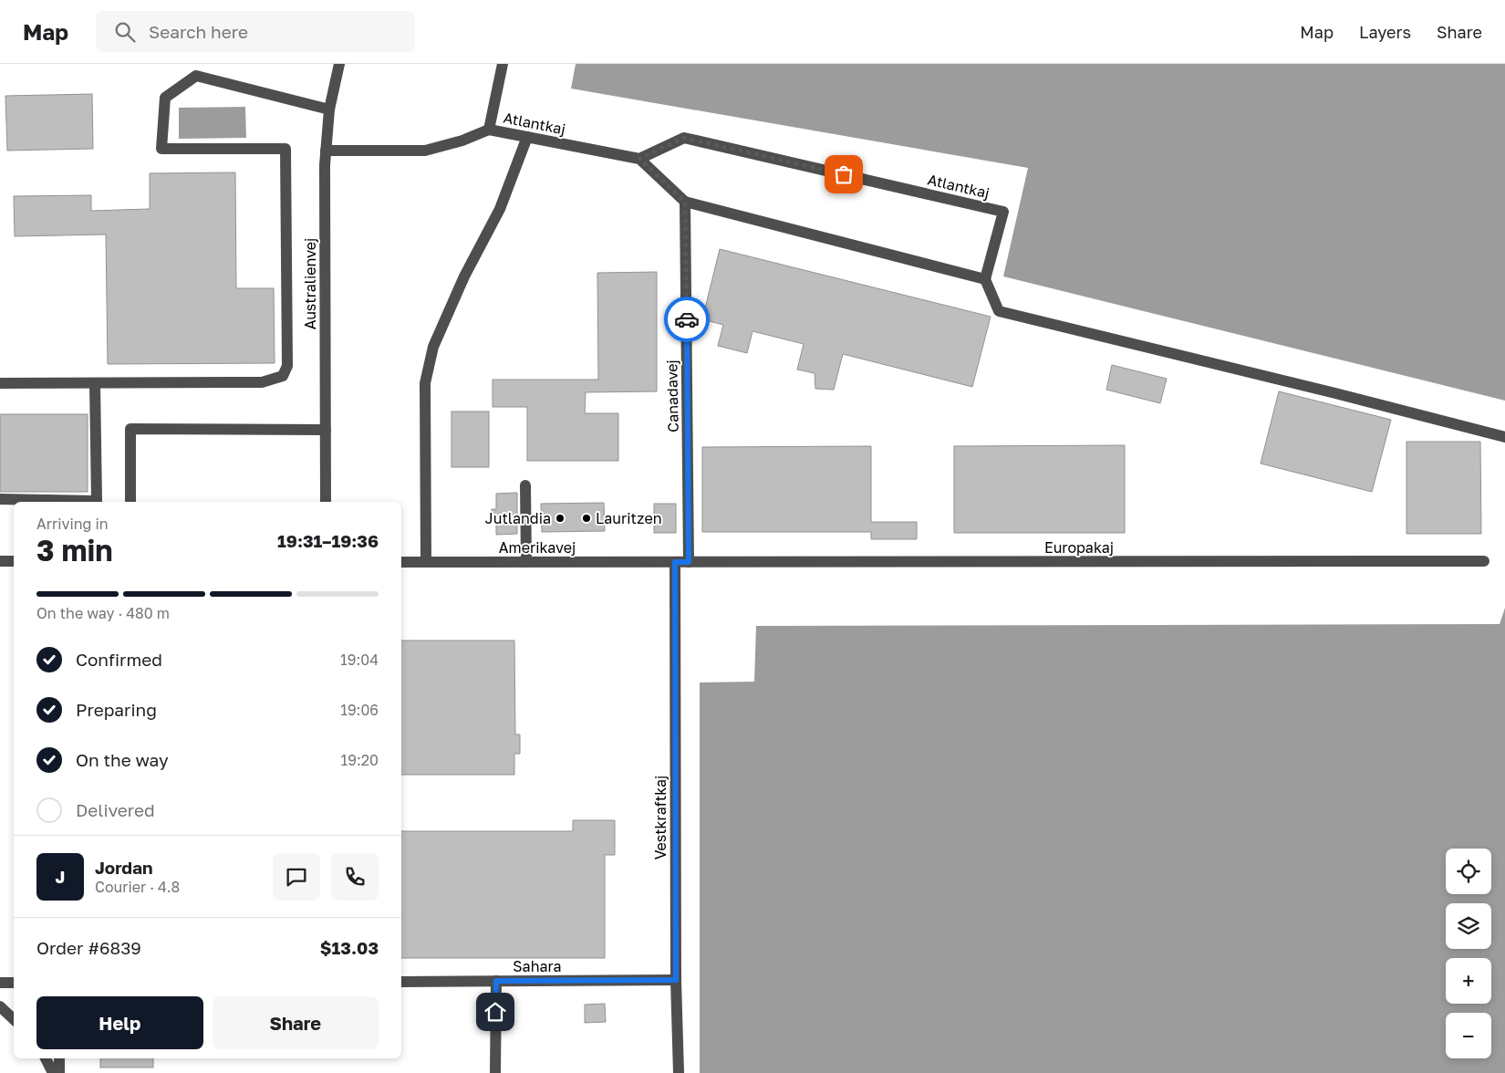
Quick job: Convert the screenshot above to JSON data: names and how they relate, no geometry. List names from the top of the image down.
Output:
{
  "streets": {
    "street": [
      "Atlantkaj",
      "Australienvej",
      "Canadavej",
      "Amerikavej",
      "Europakaj",
      "Vestkraftkaj",
      "Sahara"
    ]
  },
  "crossings": [
    ["Canadavej", "Europakaj"],
    ["Amerikavej", "Europakaj"],
    ["Amerikavej", "Vestkraftkaj"],
    ["Europakaj", "Vestkraftkaj"],
    ["Vestkraftkaj", "Sahara"]
  ],
  "places": ["Jutlandia", "Lauritzen"],
  "page": {
    "header": "Map",
    "search": "Search here",
    "nav": ["Map", "Layers", "Share"],
    "heading": ["3 min", "Arriving in", "19:31–19:36"],
    "panel": [
      "Jordan",
      "Courier · 4.8",
      "Order #6839",
      "$13.03"
    ],
    "bar": "On the way · 480 m",
    "list": [
      ["Confirmed", "19:04"],
      ["Preparing", "19:06"],
      ["On the way", "19:20"],
      "Delivered"
    ],
    "map_buttons": ["+", "−"],
    "round": "J",
    "buttons": ["Help", "Share"]
  }
}
